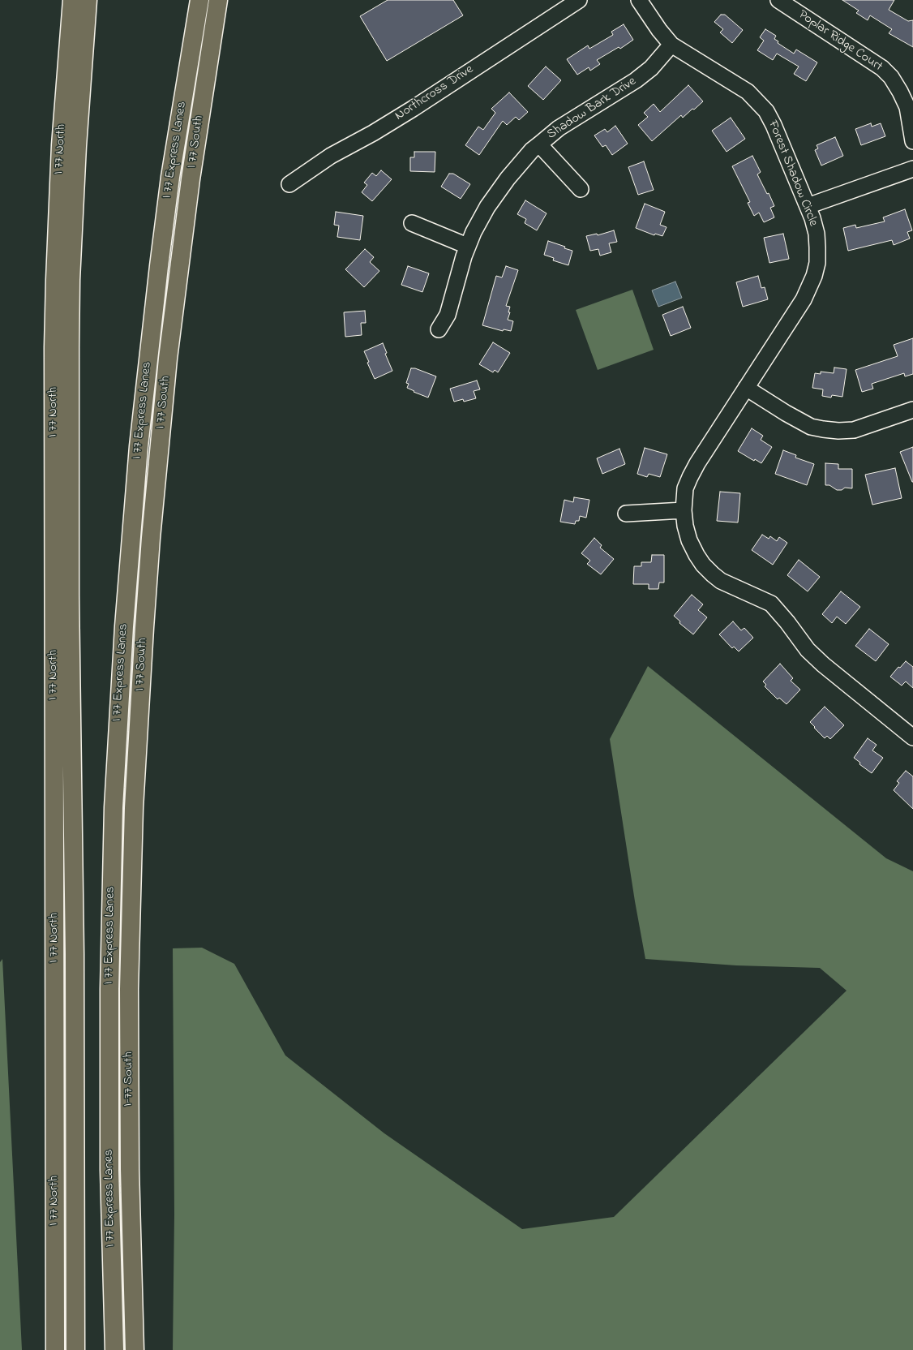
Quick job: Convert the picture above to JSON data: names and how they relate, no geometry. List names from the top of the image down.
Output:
{
  "streets": {
    "highway": [
      "I 77 South",
      "I 77 North",
      "I 77 Express Lanes",
      "I-77 South"
    ],
    "street": [
      "Poplar Ridge Court",
      "Northcross Drive",
      "Shadow Bark Drive",
      "Forest Shadow Circle"
    ]
  },
  "crossings": [
    ["Shadow Bark Drive", "Forest Shadow Circle"],
    ["I 77 South", "I-77 South"]
  ]
}
